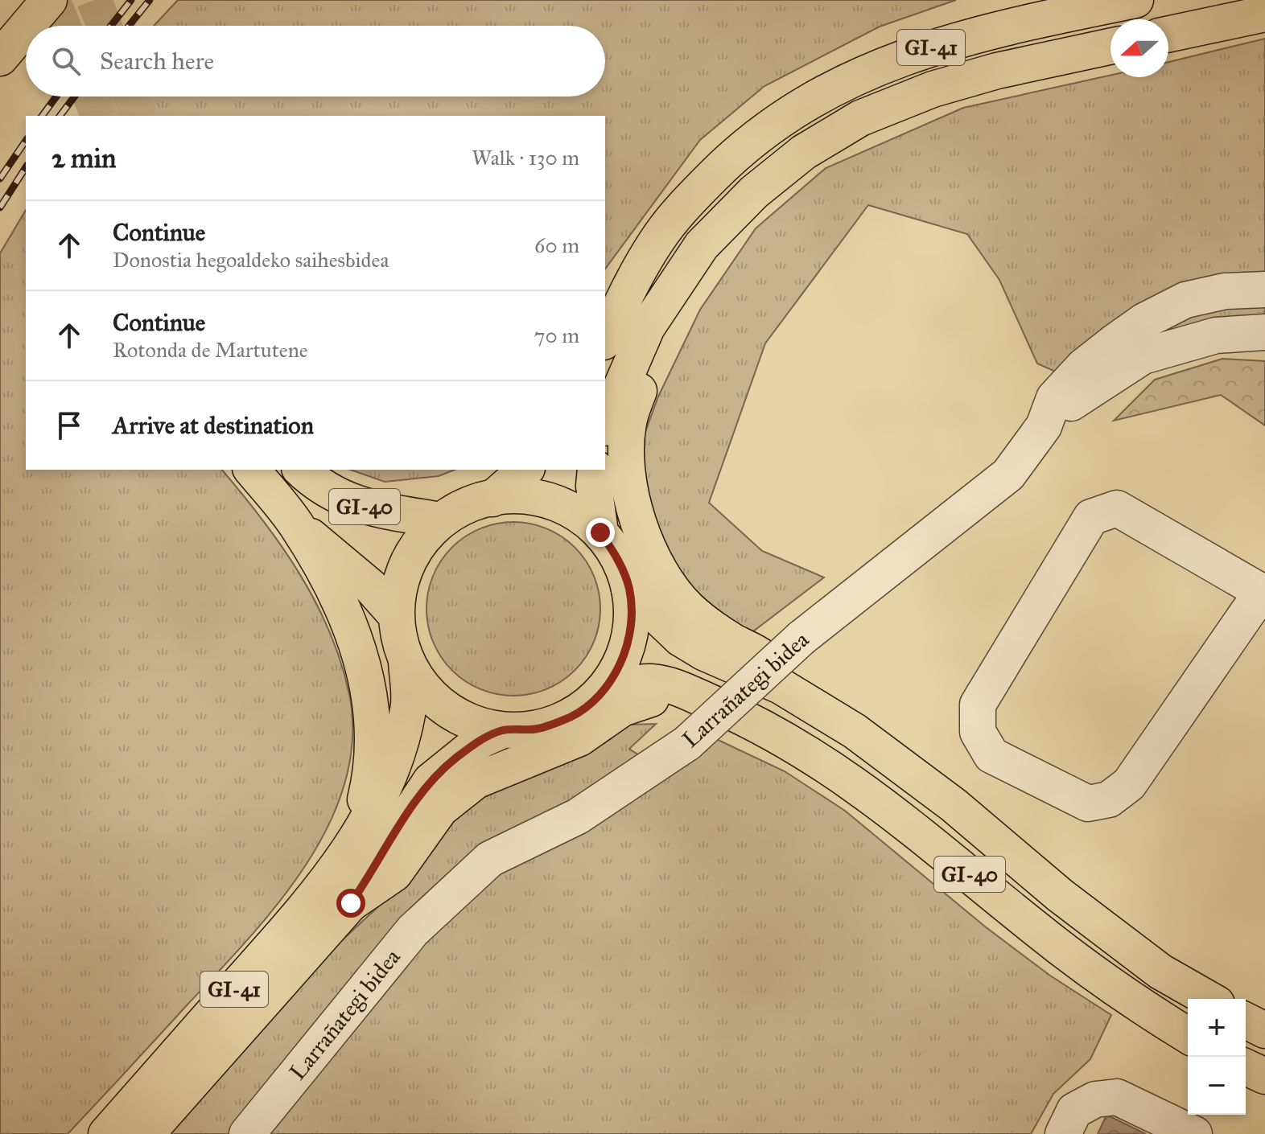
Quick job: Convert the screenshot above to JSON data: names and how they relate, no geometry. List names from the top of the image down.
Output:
{
  "streets": {
    "main road": ["GI-41", "GI-40"],
    "street": ["Larrañategi bidea"]
  },
  "crossings": [
    ["GI-41", "GI-40"]
  ],
  "north": "left",
  "page": {
    "search": "Search here",
    "heading": ["2 min", "Walk · 130 m"],
    "list": [
      ["Continue", "Donostia hegoaldeko saihesbidea", "60 m"],
      ["Continue", "Rotonda de Martutene", "70 m"],
      "Arrive at destination"
    ],
    "map_buttons": ["+", "−"]
  }
}
